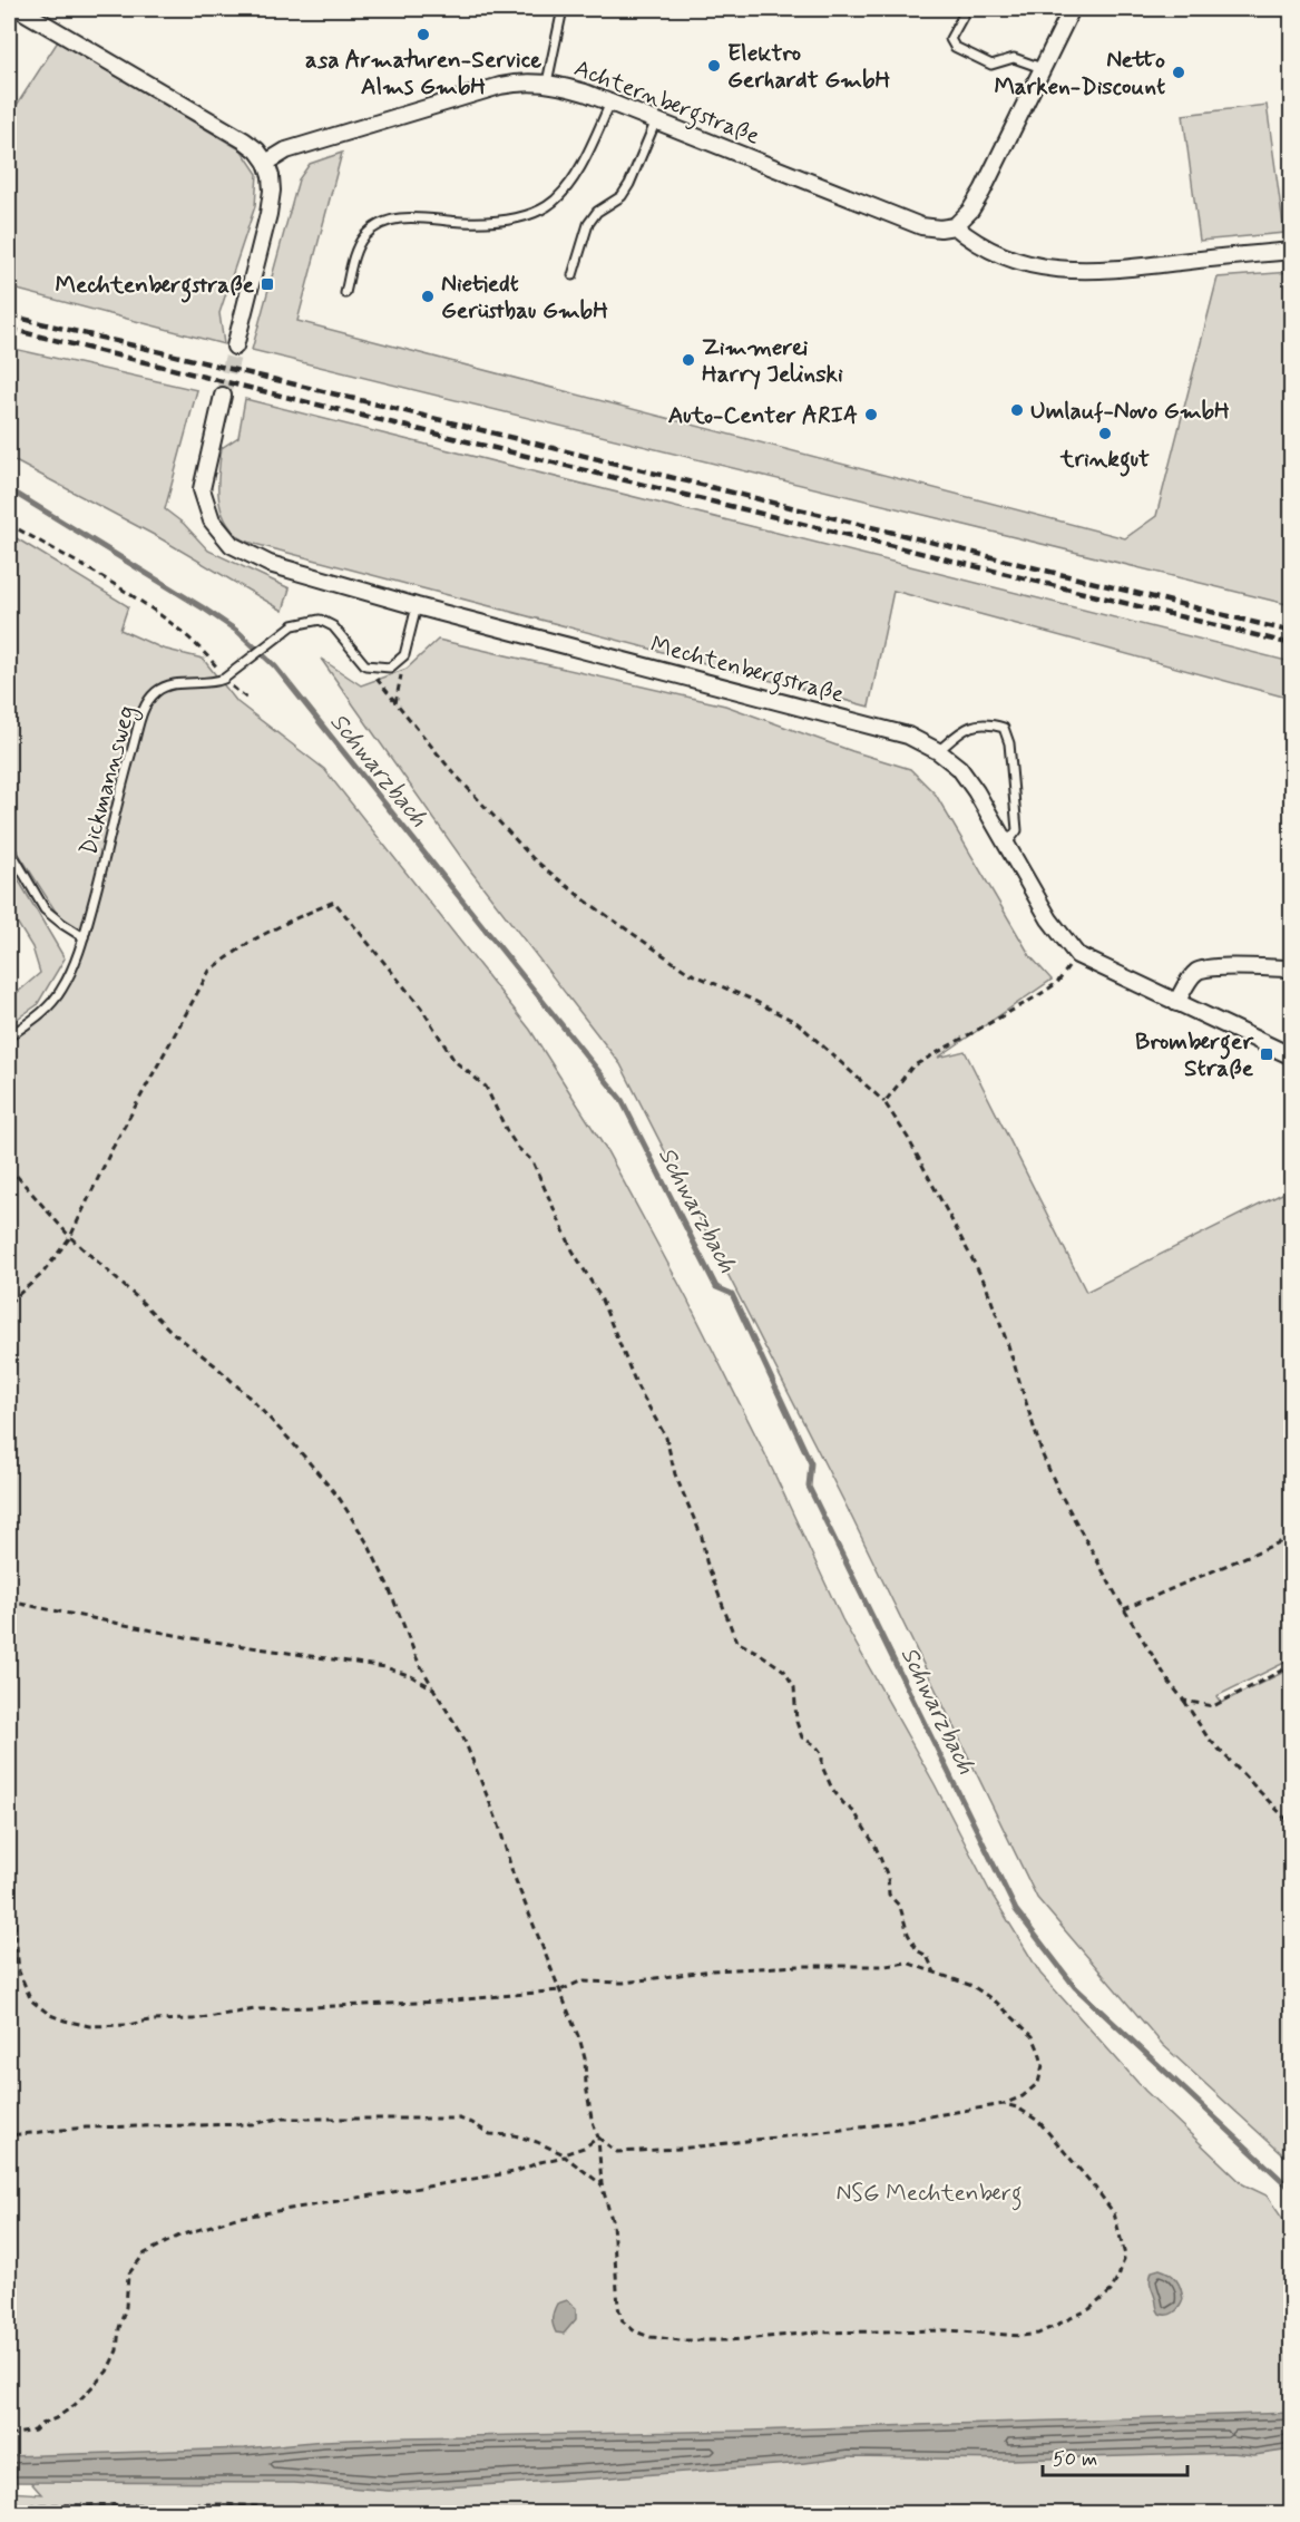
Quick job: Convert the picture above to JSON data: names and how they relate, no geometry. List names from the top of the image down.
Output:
{
  "streets": {
    "street": ["Achternbergstraße", "Mechtenbergstraße"],
    "lane": ["Dickmannsweg"]
  },
  "water": ["Schwarzbach"],
  "parks": ["NSG Mechtenberg"],
  "places": {
    "other": [
      "asa Armaturen-Service Alms GmbH",
      "Elektro Gerhardt GmbH",
      "Netto Marken-Discount",
      "Nietiedt Gerüstbau GmbH",
      "Zimmerei Harry Jelinski",
      "Umlauf-Novo GmbH",
      "Auto-Center ARIA",
      "trinkgut"
    ],
    "transit": ["Mechtenbergstraße", "Bromberger Straße"]
  },
  "scale_bar": "50 m"
}
